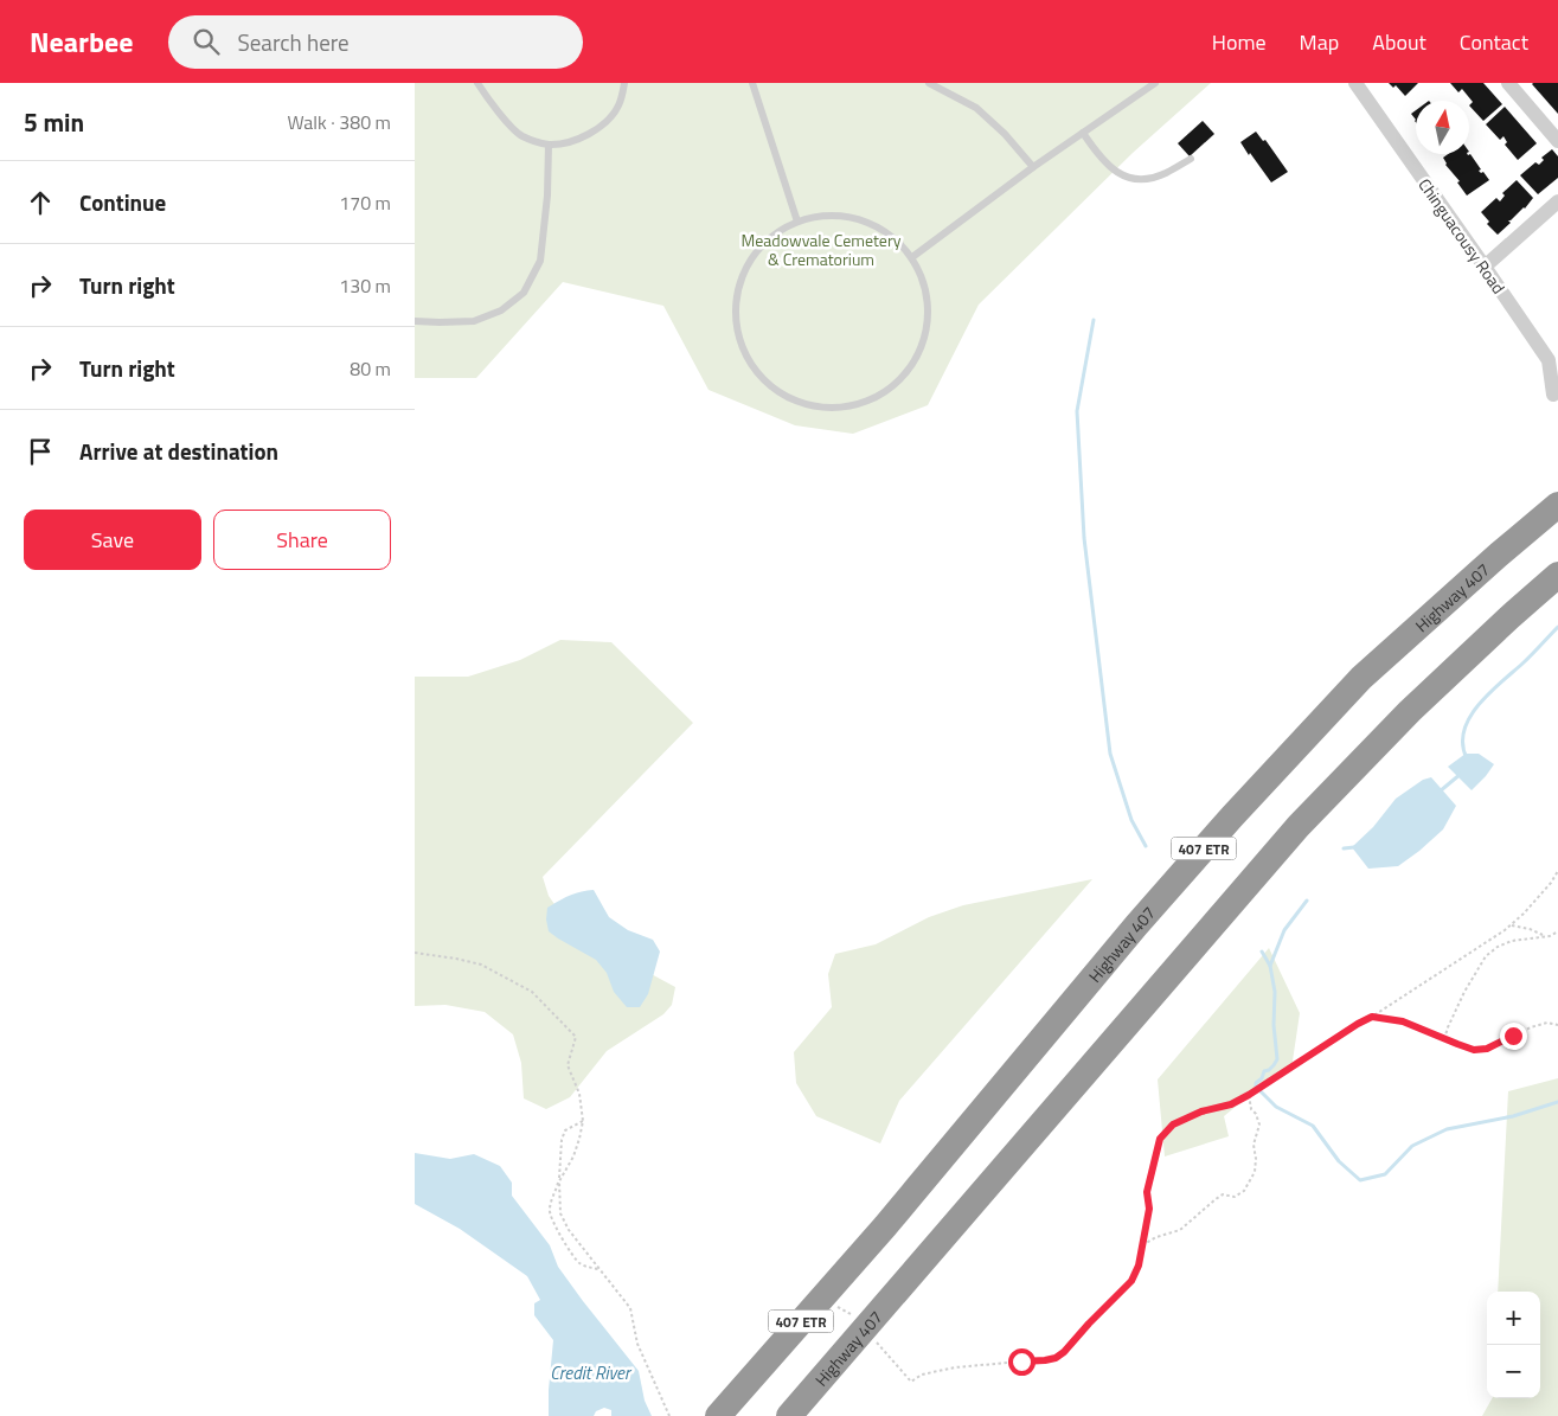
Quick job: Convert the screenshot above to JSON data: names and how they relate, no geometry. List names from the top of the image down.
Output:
{
  "streets": {
    "highway": ["Highway 407", "407 ETR"],
    "street": ["Chinguacousy Road"]
  },
  "water": ["Credit River"],
  "parks": ["Meadowvale Cemetery & Crematorium"],
  "north": "top",
  "page": {
    "header": "Nearbee",
    "search": "Search here",
    "nav": [
      "Home",
      "Map",
      "About",
      "Contact"
    ],
    "heading": ["5 min", "Walk · 380 m"],
    "list": [
      ["Continue", "170 m"],
      ["Turn right", "130 m"],
      ["Turn right", "80 m"],
      "Arrive at destination"
    ],
    "buttons": ["Save", "Share"],
    "map_buttons": ["+", "−"]
  }
}
